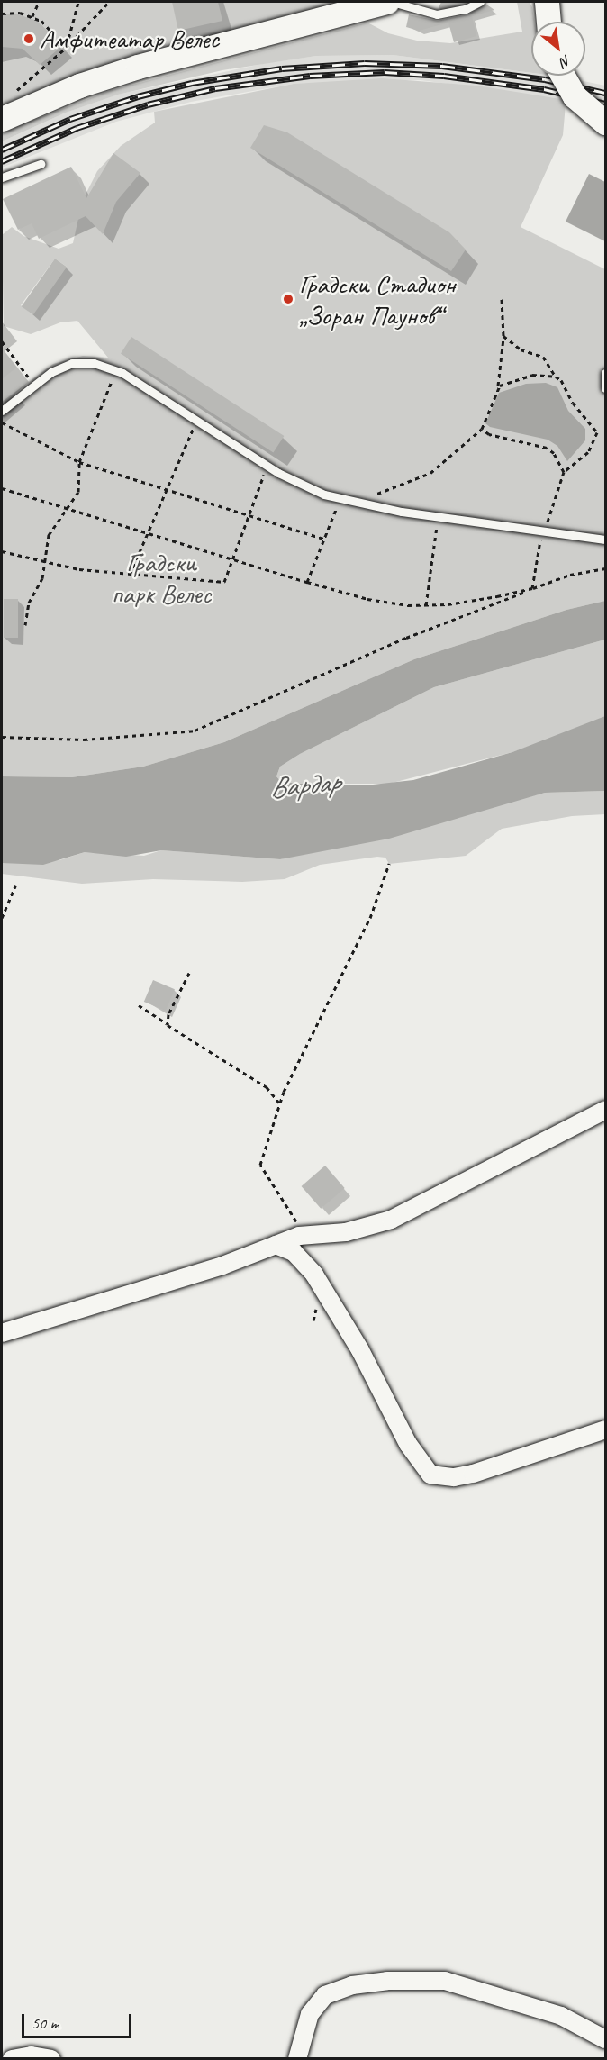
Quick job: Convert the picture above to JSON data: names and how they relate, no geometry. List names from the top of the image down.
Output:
{
  "water": ["Вардар"],
  "parks": ["Градски парк Велес"],
  "places": ["Амфитеатар Велес", "Градски Стадион „Зоран Паунов“"],
  "scale_bar": "50 m",
  "north": "bottom right"
}
